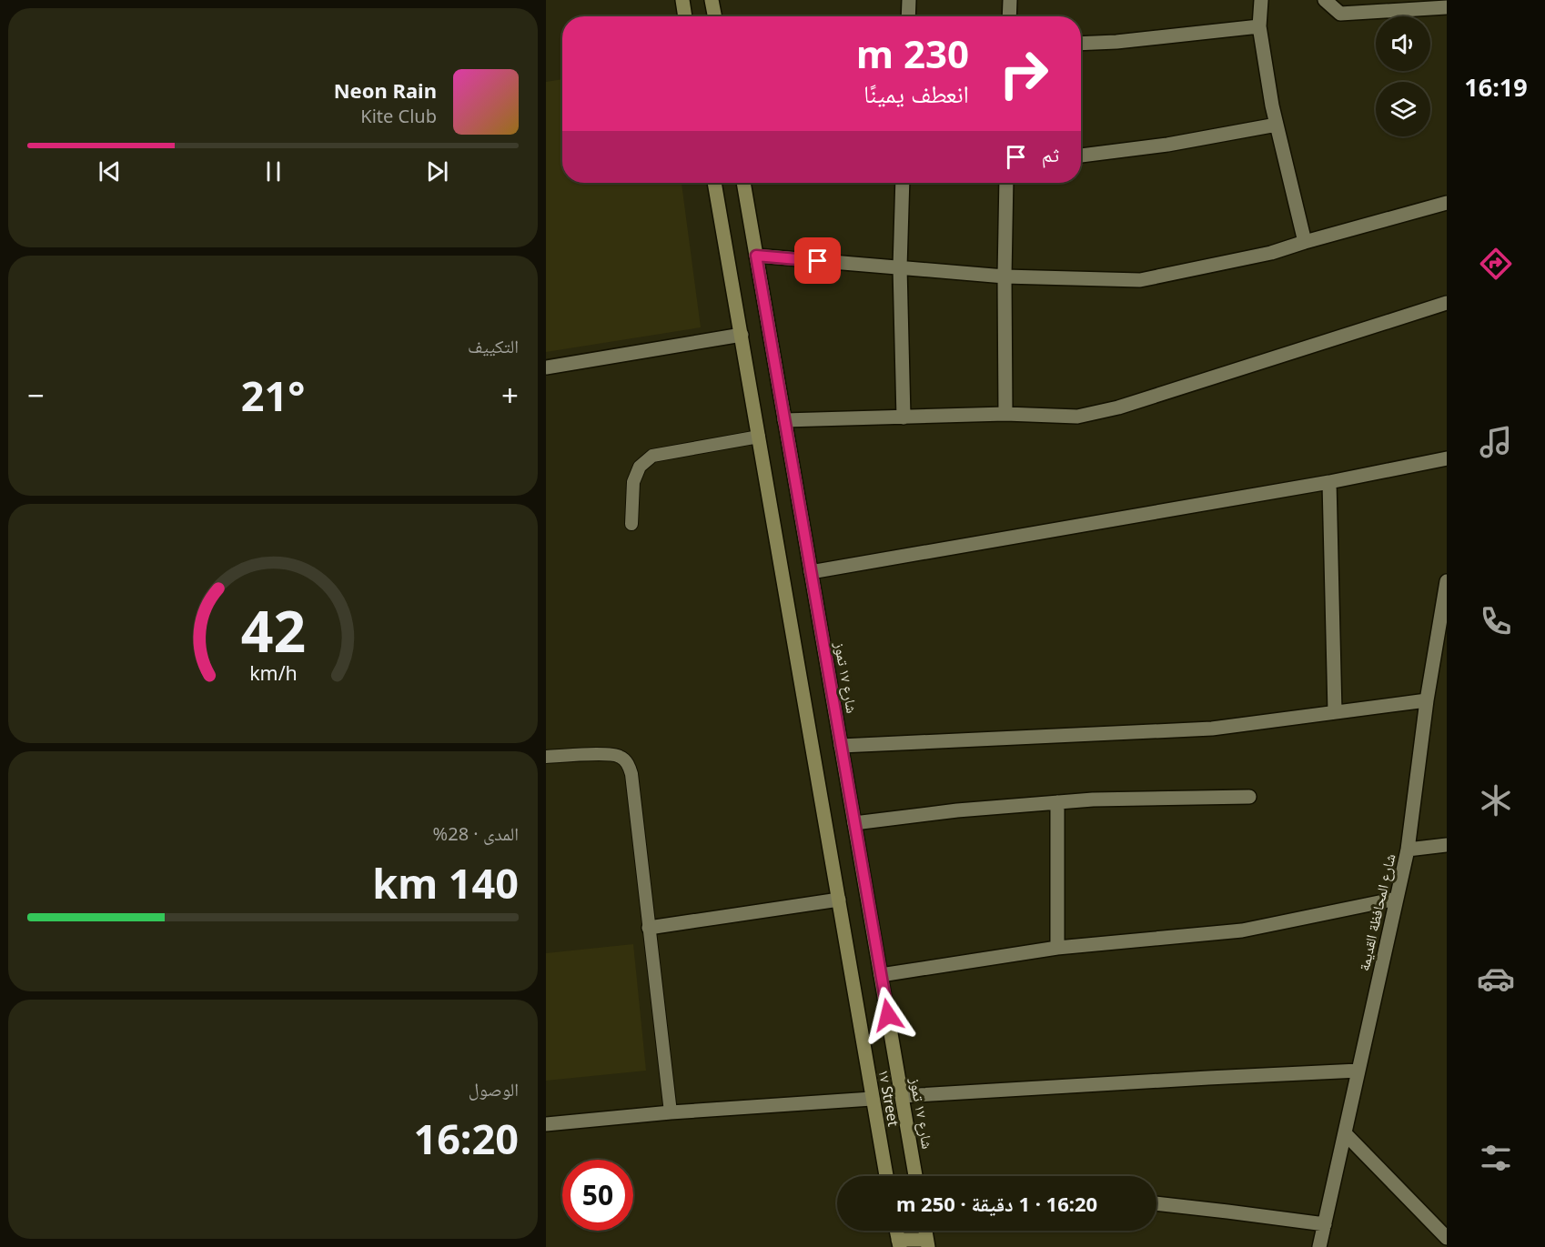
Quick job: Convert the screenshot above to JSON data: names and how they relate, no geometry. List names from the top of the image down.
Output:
{
  "streets": {
    "main road": ["شارع ١٧ تموز", "١٧ Street"],
    "street": ["شارع المحافظة القديمة"]
  },
  "page": {
    "tabs": "16:19",
    "turn": ["230 m", "انعطف يمينًا"],
    "song": ["Neon Rain", "Kite Club"],
    "then": "ثم",
    "tile": [
      "التكييف",
      ["المدى · 28%", "140 km"],
      ["الوصول", "16:20"]
    ],
    "heat": ["−", "21°", "+"],
    "limit": "50",
    "trip": "16:20 · 1 دقيقة · 250 m",
    "gauge": ["42", "km/h"]
  }
}
